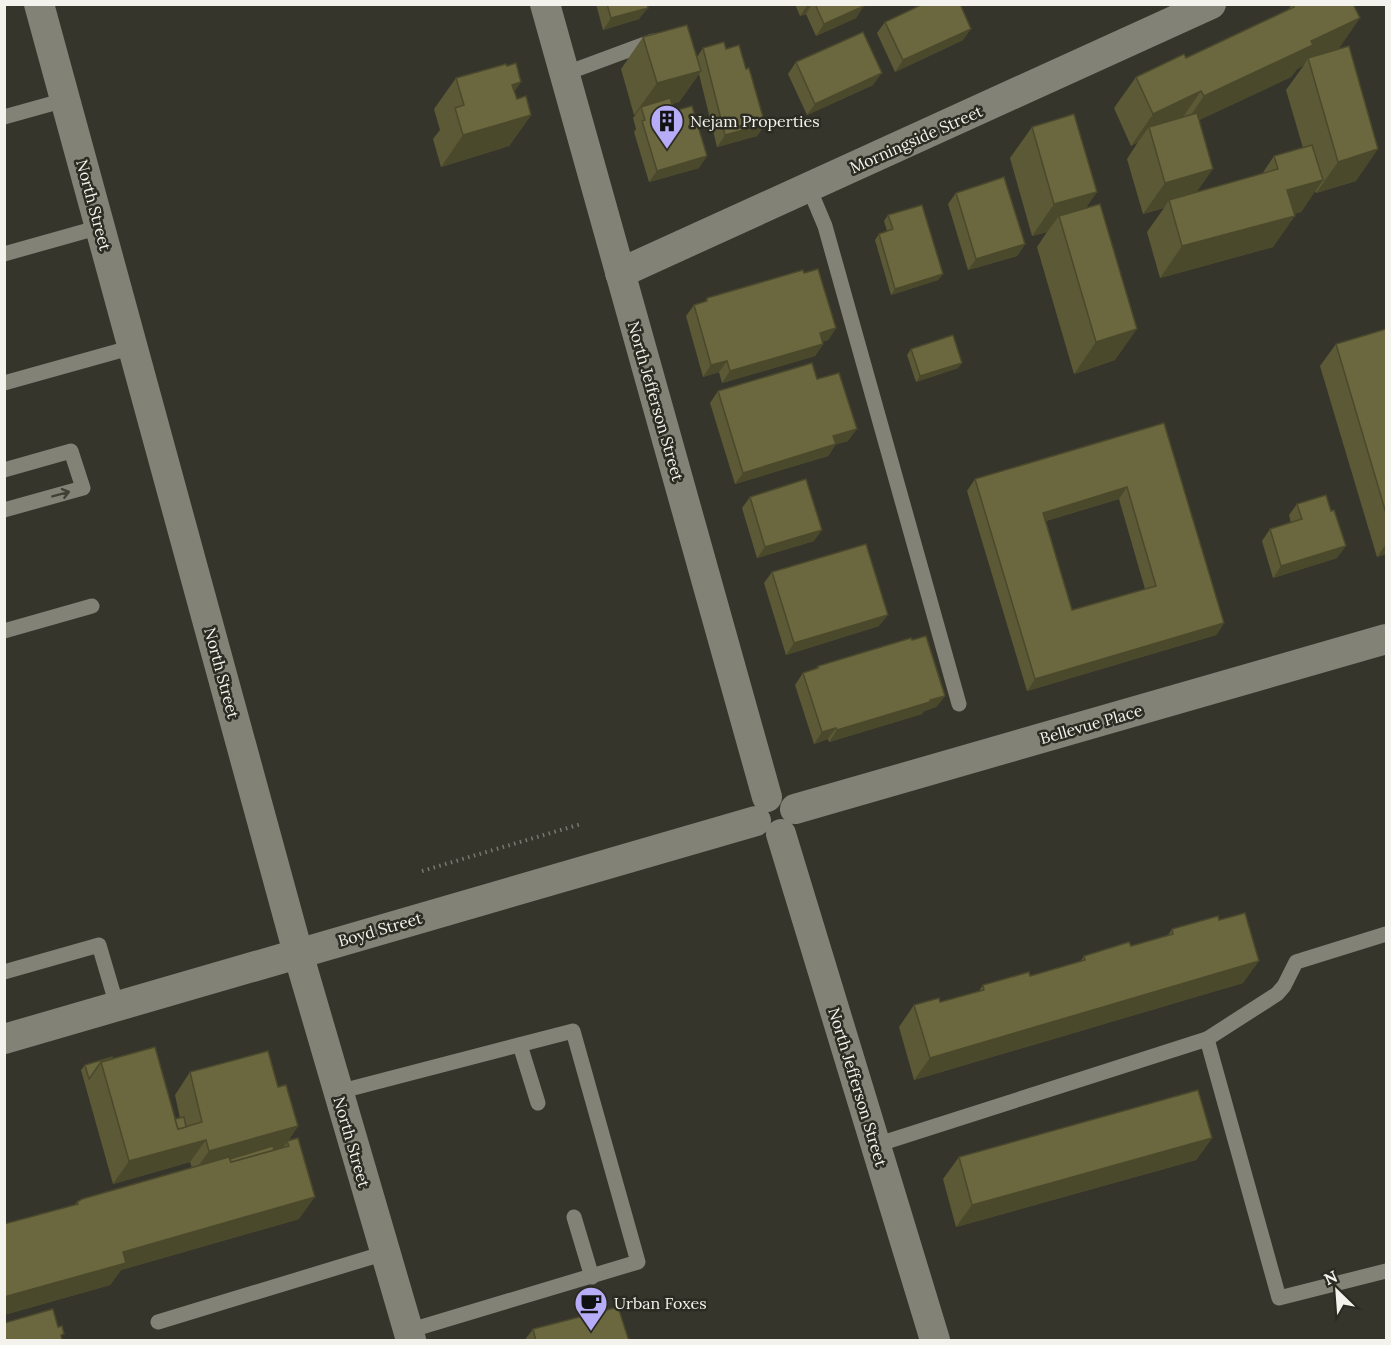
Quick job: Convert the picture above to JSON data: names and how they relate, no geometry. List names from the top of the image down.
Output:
{
  "streets": {
    "street": [
      "Morningside Street",
      "North Street",
      "North Jefferson Street",
      "Bellevue Place",
      "Boyd Street"
    ]
  },
  "crossings": [
    ["Morningside Street", "North Jefferson Street"],
    ["North Street", "Boyd Street"],
    ["North Jefferson Street", "Bellevue Place"],
    ["North Jefferson Street", "Boyd Street"],
    ["Bellevue Place", "Boyd Street"]
  ],
  "places": {
    "building": ["Nejam Properties"],
    "cafe": ["Urban Foxes"]
  },
  "north": "top left"
}
